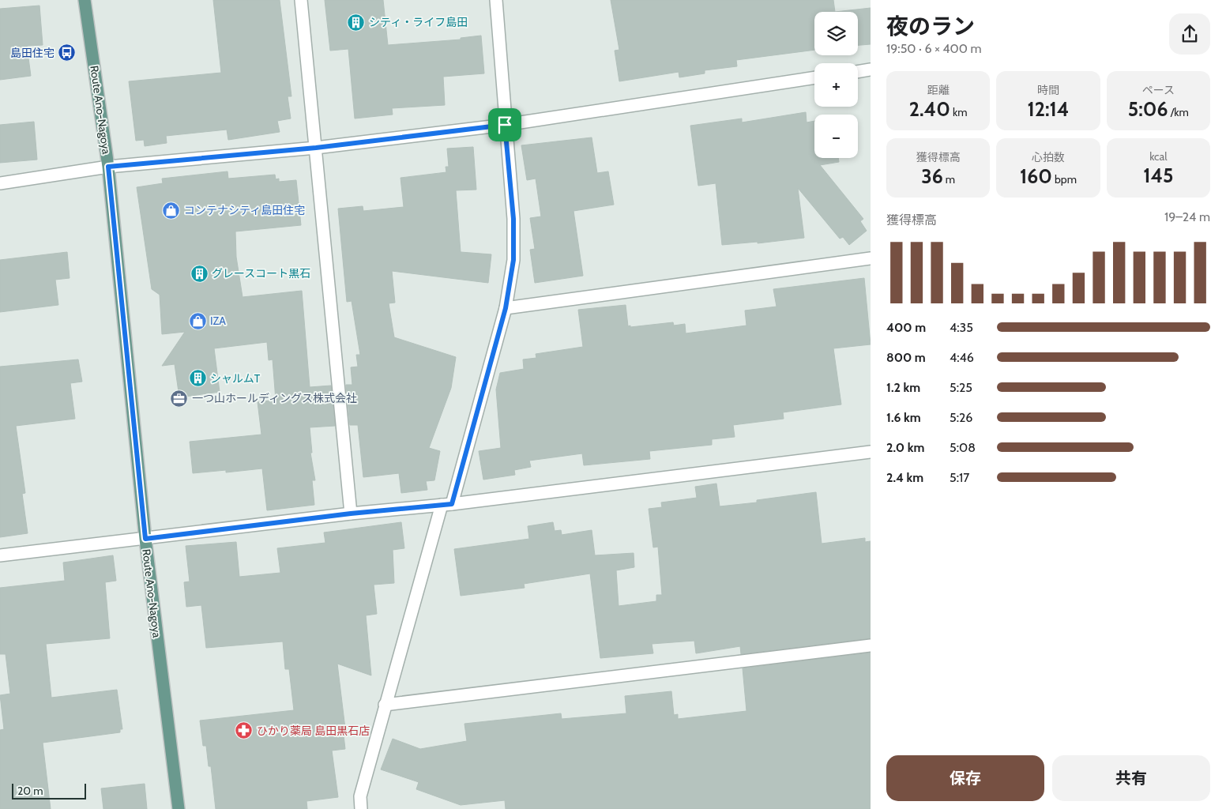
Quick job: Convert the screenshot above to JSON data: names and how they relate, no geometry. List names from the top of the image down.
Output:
{
  "streets": {
    "main road": ["Route Ano-Nagoya"]
  },
  "places": {
    "building": ["シティ・ライフ島田", "グレースコート黒石", "シャルムT"],
    "bus stop": ["島田住宅"],
    "shop": ["コンテナシティ島田住宅", "IZA"],
    "office": ["一つ山ホールディングス株式会社"],
    "pharmacy": ["ひかり薬局 島田黒石店"]
  },
  "scale_bar": "20 m",
  "page": {
    "heading": ["夜のラン", "19:50 · 6 × 400 m"],
    "map_buttons": ["+", "−"],
    "stats": [
      ["距離", "2.40 km"],
      ["時間", "12:14"],
      ["ペース", "5:06 /km"],
      ["獲得標高", "36 m"],
      ["心拍数", "160 bpm"],
      ["kcal", "145"]
    ],
    "chart": ["獲得標高", "19–24 m"],
    "list": [
      {
        "name": "400 m",
        "note": "4:35"
      },
      {
        "name": "800 m",
        "note": "4:46"
      },
      {
        "name": "1.2 km",
        "note": "5:25"
      },
      {
        "name": "1.6 km",
        "note": "5:26"
      },
      {
        "name": "2.0 km",
        "note": "5:08"
      },
      {
        "name": "2.4 km",
        "note": "5:17"
      }
    ],
    "buttons": ["保存", "共有"],
    "scale": "20 m"
  }
}
